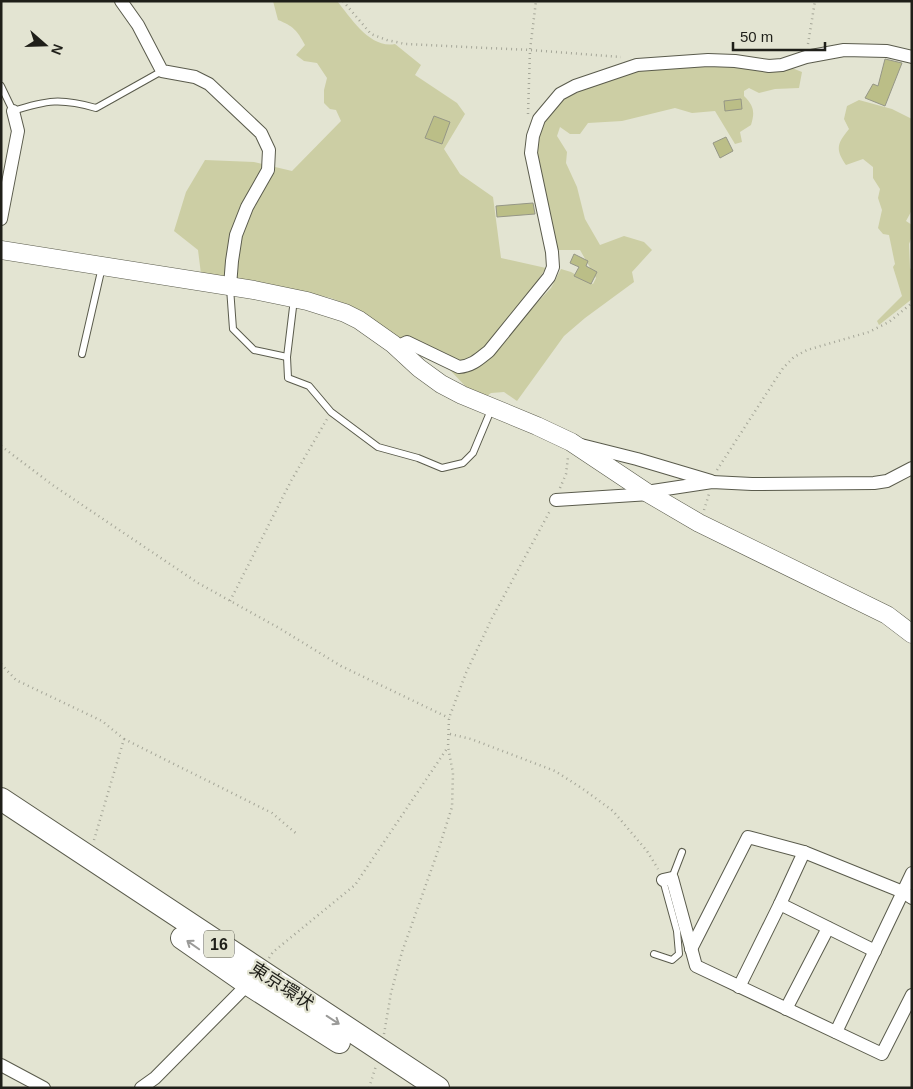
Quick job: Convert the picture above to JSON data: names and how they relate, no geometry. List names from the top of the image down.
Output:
{
  "streets": {
    "highway": ["16", "東京環状"]
  },
  "scale_bar": "50 m",
  "north": "right"
}
